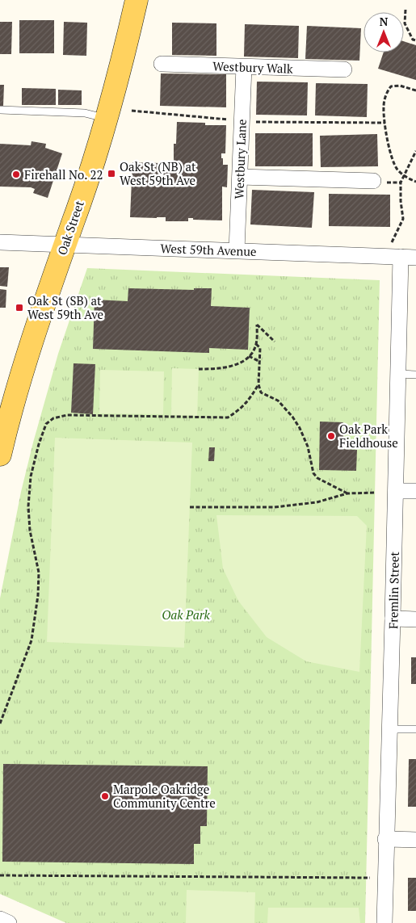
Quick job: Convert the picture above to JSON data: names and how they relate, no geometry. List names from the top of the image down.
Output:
{
  "streets": {
    "main road": ["Oak Street"],
    "street": [
      "Westbury Walk",
      "Westbury Lane",
      "West 59th Avenue",
      "Fremlin Street"
    ]
  },
  "crossings": [
    ["Westbury Walk", "Westbury Lane"],
    ["Westbury Lane", "West 59th Avenue"],
    ["Oak Street", "West 59th Avenue"],
    ["West 59th Avenue", "Fremlin Street"]
  ],
  "parks": ["Oak Park"],
  "places": {
    "transit": ["Oak St (NB) at West 59th Ave", "Oak St (SB) at West 59th Ave"],
    "other": ["Firehall No. 22", "Oak Park Fieldhouse", "Marpole Oakridge Community Centre"]
  },
  "north": "top"
}
